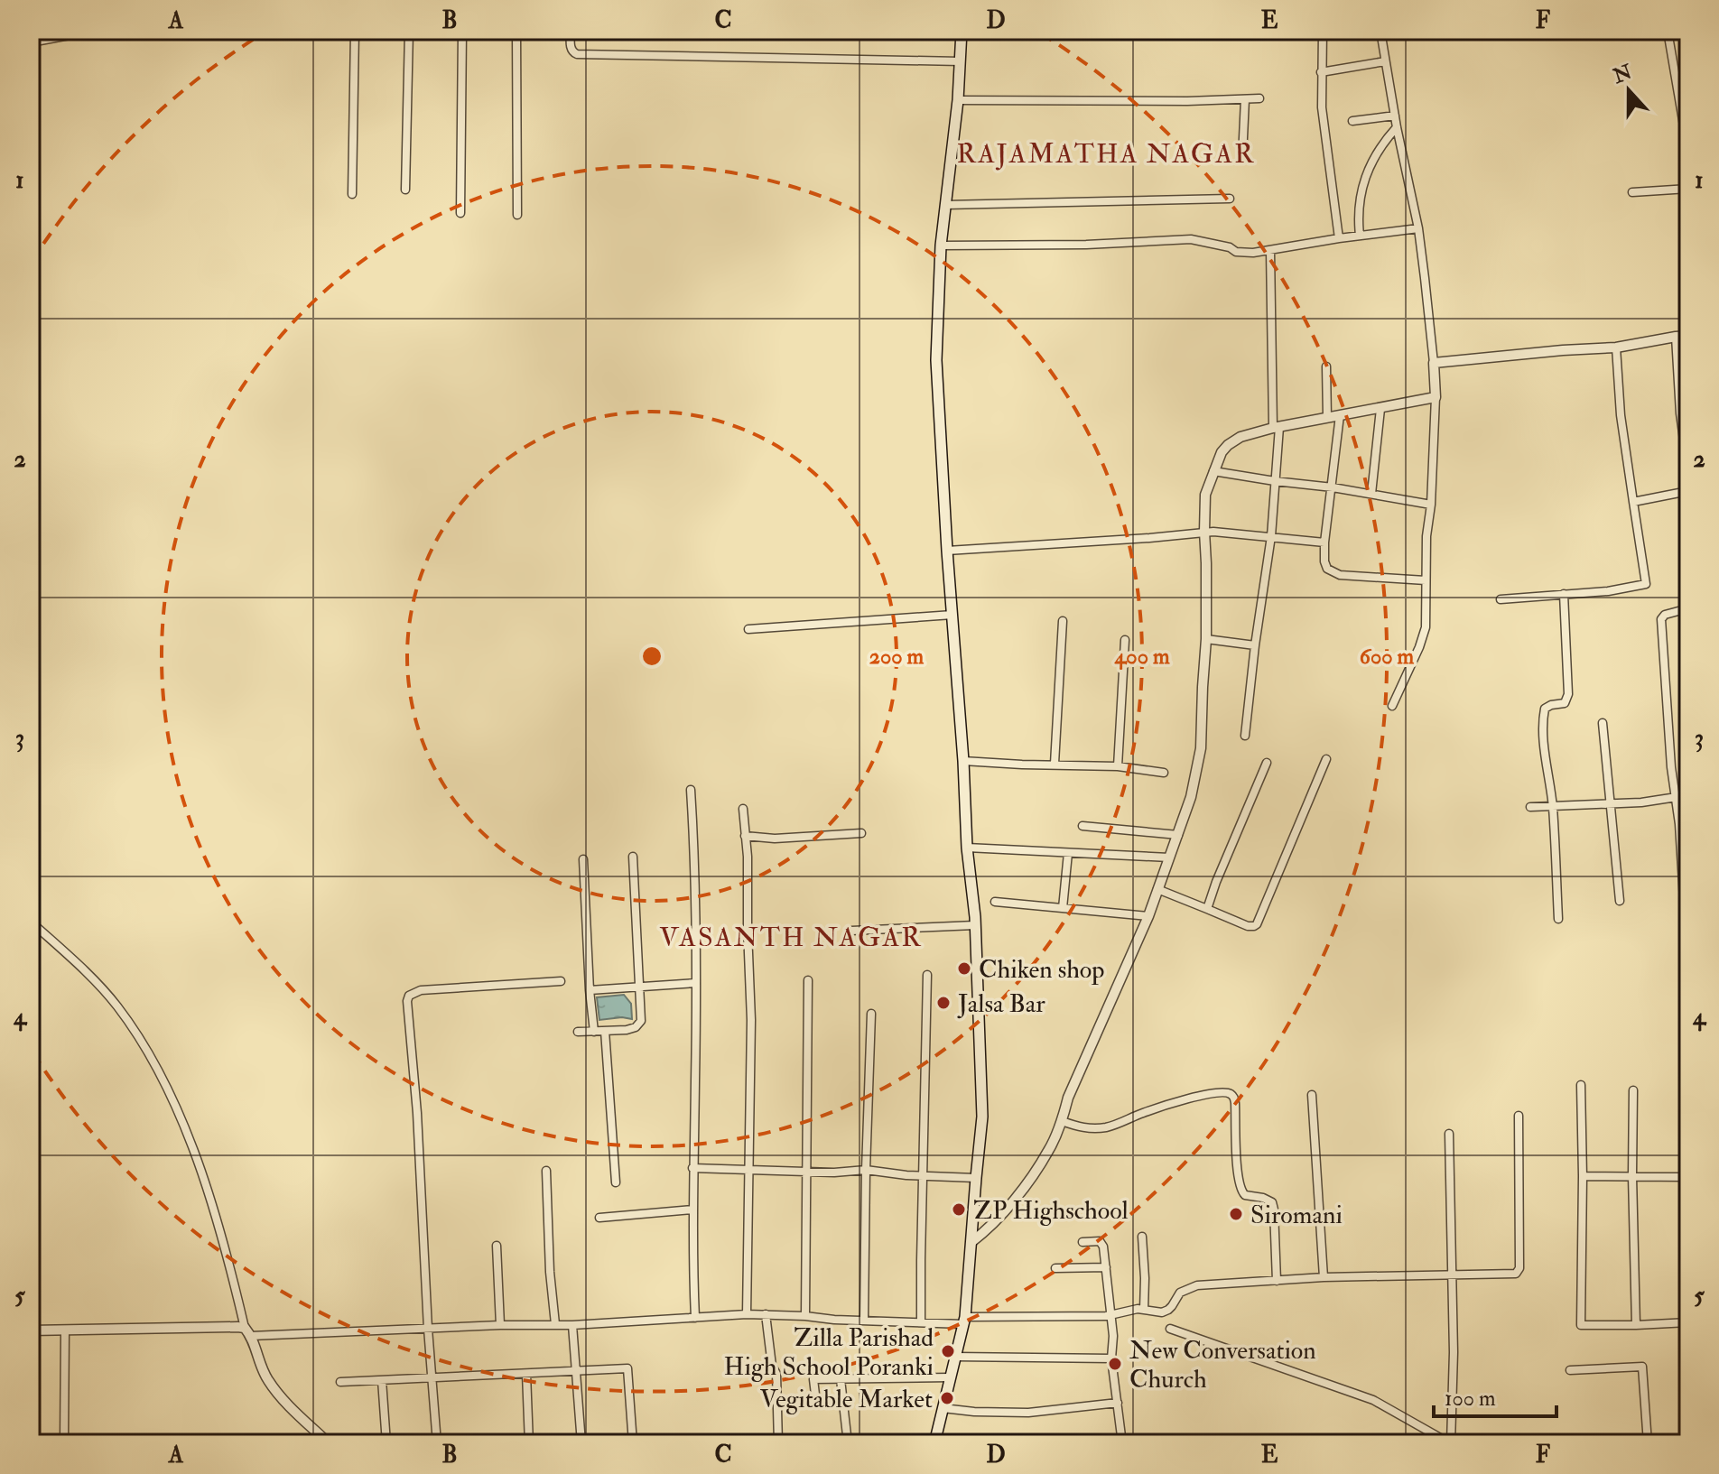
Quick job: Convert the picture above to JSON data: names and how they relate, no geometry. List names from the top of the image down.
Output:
{
  "districts": ["RAJAMATHA NAGAR", "VASANTH NAGAR"],
  "places": [
    "Chiken shop",
    "Jalsa Bar",
    "ZP Highschool",
    "Siromani",
    "Zilla Parishad High School Poranki",
    "New Conversation Church",
    "Vegitable Market"
  ],
  "scale_bar": "100 m",
  "north": "top",
  "grid": {
    "columns": [
      "A",
      "B",
      "C",
      "D",
      "E",
      "F"
    ],
    "rows": [
      "1",
      "2",
      "3",
      "4",
      "5"
    ]
  },
  "rings": ["200 m", "400 m", "600 m"]
}
